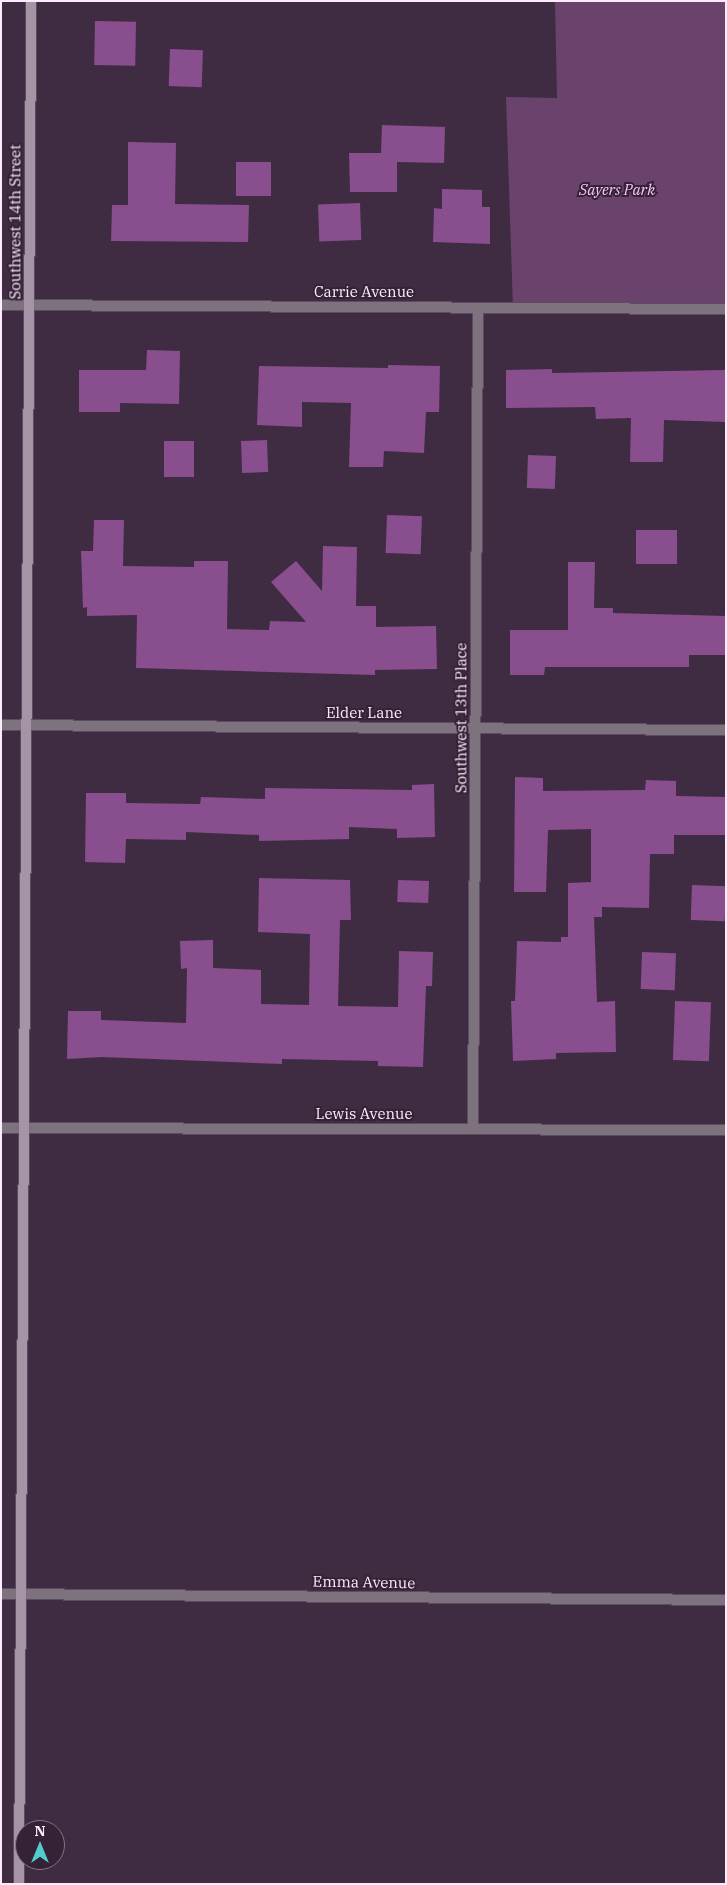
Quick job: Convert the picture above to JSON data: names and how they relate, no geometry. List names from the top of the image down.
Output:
{
  "streets": {
    "street": [
      "Southwest 14th Street",
      "Carrie Avenue",
      "Elder Lane",
      "Southwest 13th Place",
      "Lewis Avenue",
      "Emma Avenue"
    ]
  },
  "crossings": [
    ["Southwest 14th Street", "Carrie Avenue"],
    ["Southwest 14th Street", "Elder Lane"],
    ["Southwest 14th Street", "Lewis Avenue"],
    ["Southwest 14th Street", "Emma Avenue"],
    ["Carrie Avenue", "Southwest 13th Place"],
    ["Elder Lane", "Southwest 13th Place"],
    ["Southwest 13th Place", "Lewis Avenue"]
  ],
  "parks": ["Sayers Park"],
  "north": "top"
}
